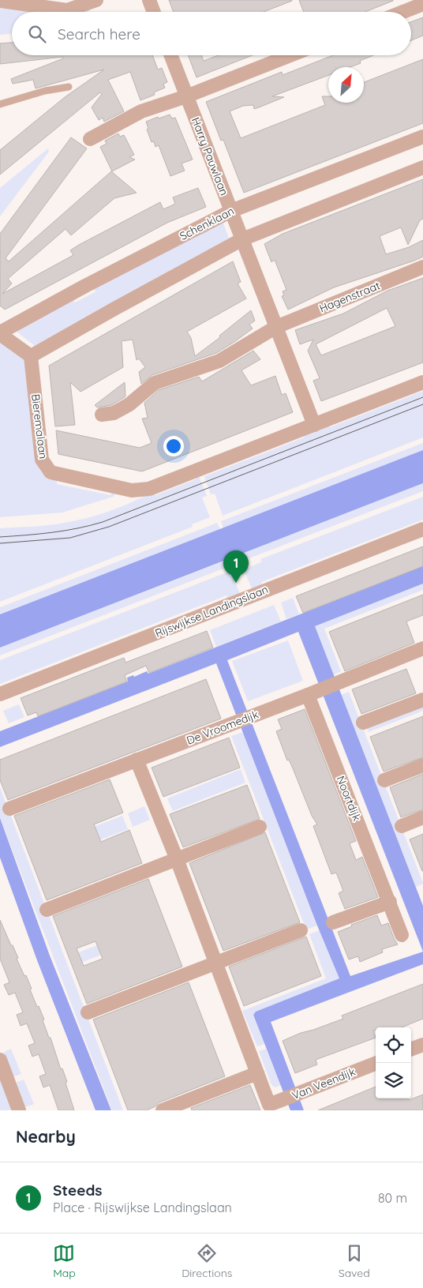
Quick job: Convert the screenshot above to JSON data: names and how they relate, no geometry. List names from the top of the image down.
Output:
{
  "streets": {
    "street": [
      "Harry Pauwlaan",
      "Schenklaan",
      "Hagenstraat",
      "Bieremalaan",
      "Rijswijkse Landingslaan",
      "De Vroomedijk",
      "Noortdijk",
      "Van Veendijk"
    ]
  },
  "crossings": [
    ["Harry Pauwlaan", "Schenklaan"],
    ["Harry Pauwlaan", "Hagenstraat"],
    ["Harry Pauwlaan", "Bieremalaan"],
    ["De Vroomedijk", "Noortdijk"]
  ],
  "north": "top right",
  "page": {
    "search": "Search here",
    "pins": "1",
    "heading": "Nearby",
    "list": [
      {
        "mark": "1",
        "name": "Steeds",
        "note": "Place · Rijswijkse Landingslaan",
        "value": "80 m"
      }
    ],
    "nav": ["Map", "Directions", "Saved"]
  }
}
